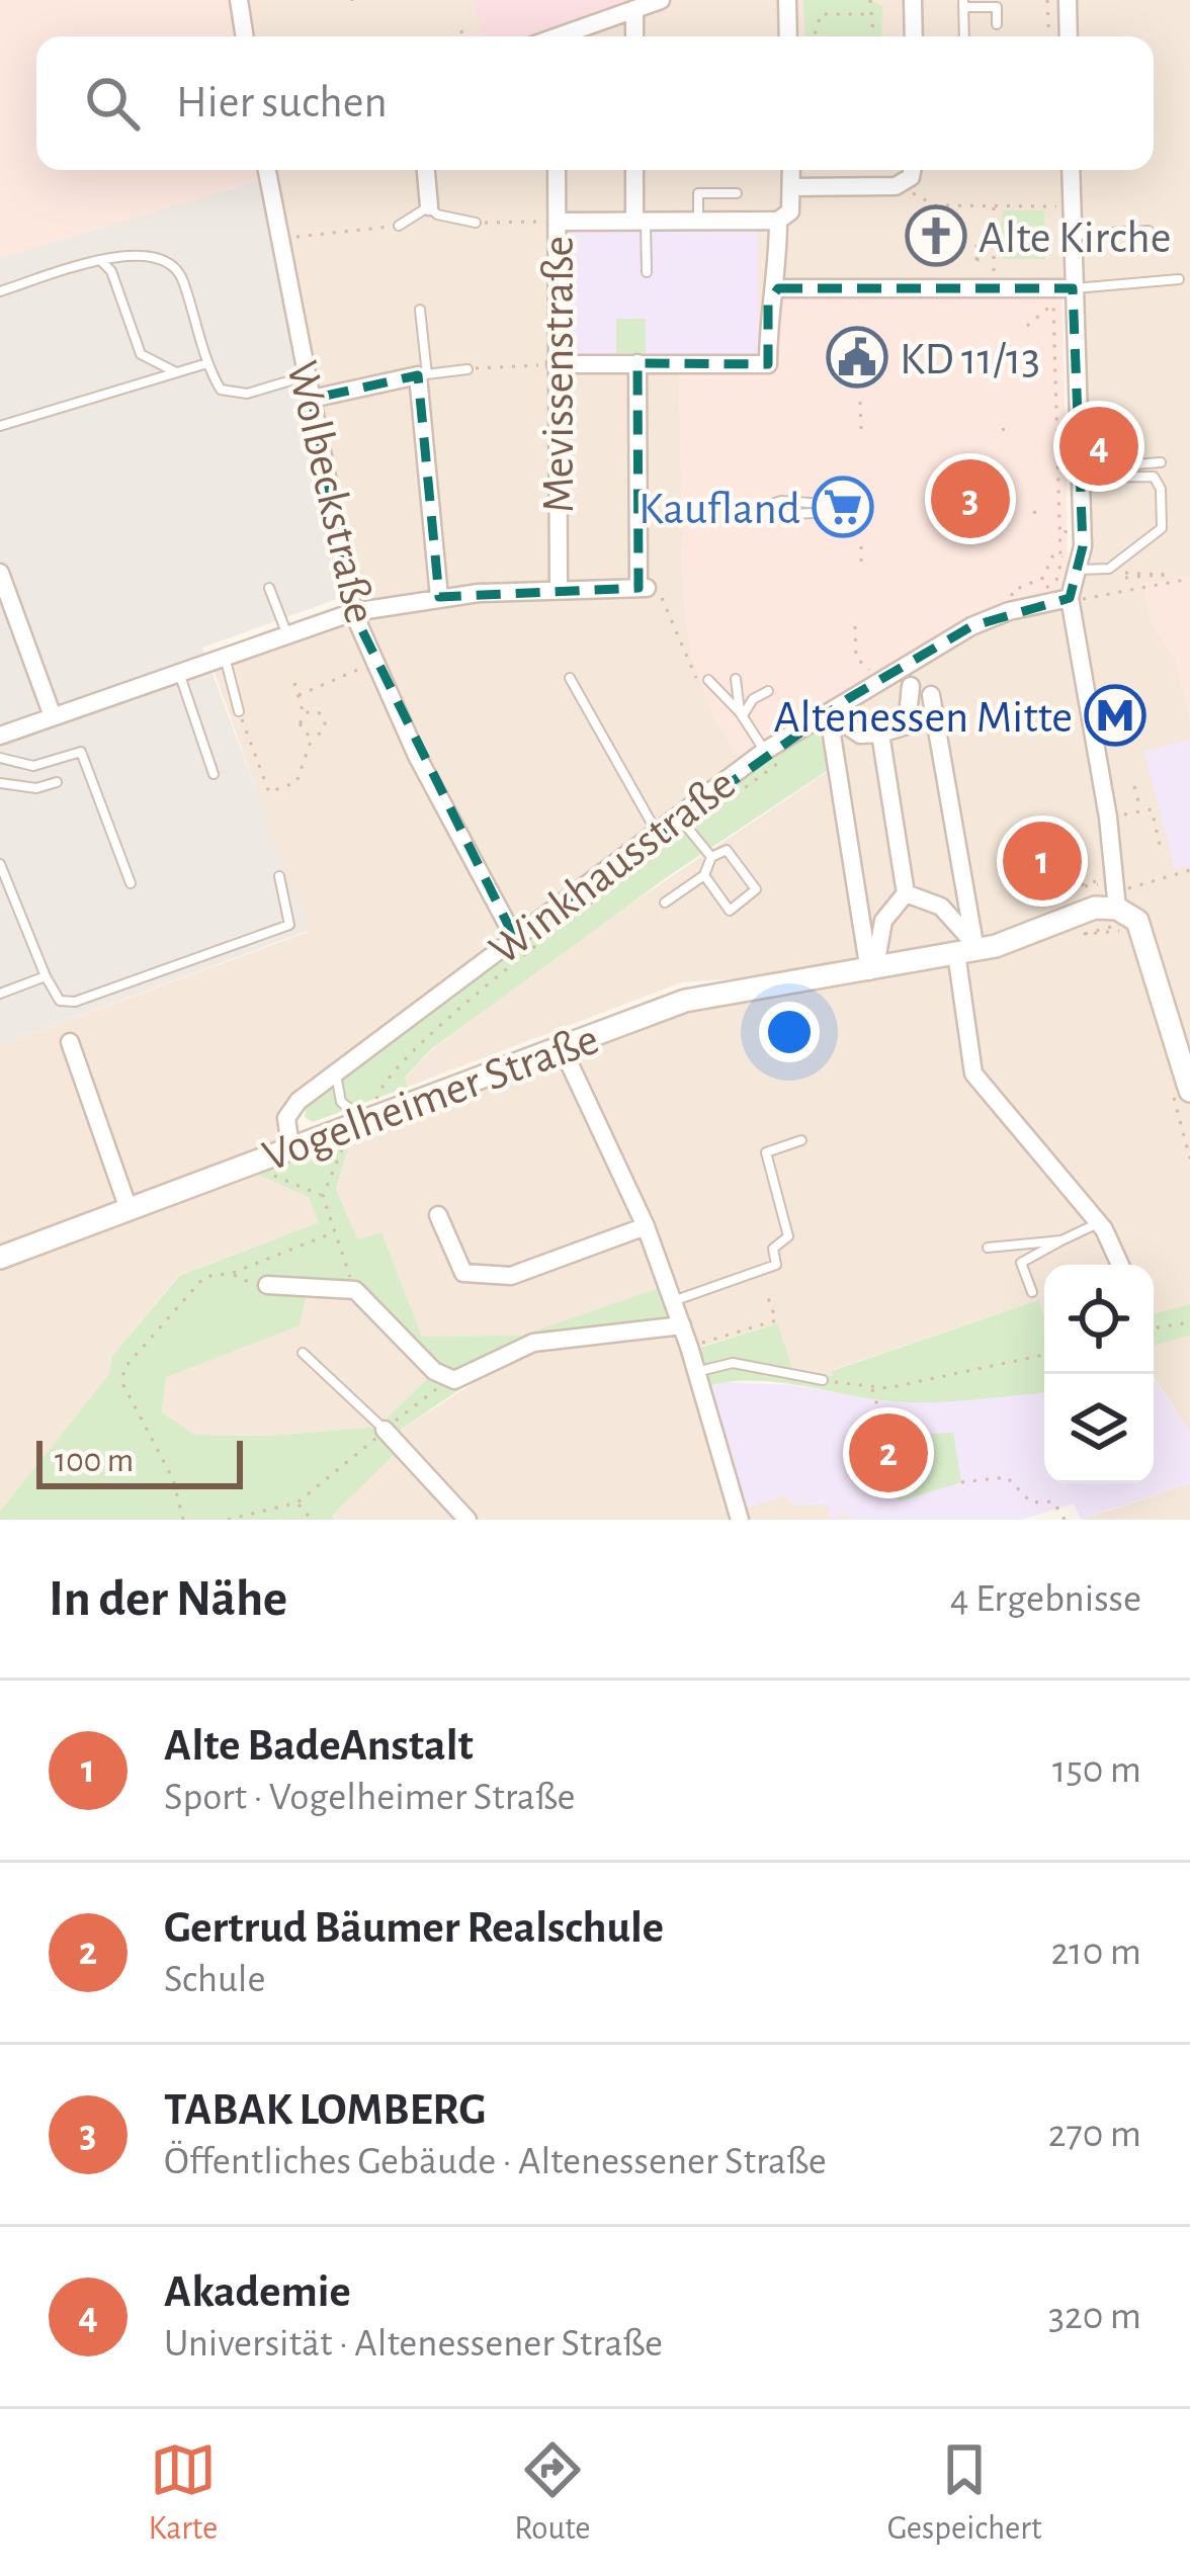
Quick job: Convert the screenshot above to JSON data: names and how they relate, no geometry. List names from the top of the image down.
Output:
{
  "streets": {
    "main road": ["Vogelheimer Straße"],
    "street": ["Mevissenstraße", "Wolbeckstraße", "Winkhausstraße"]
  },
  "crossings": [
    ["Wolbeckstraße", "Winkhausstraße"],
    ["Winkhausstraße", "Vogelheimer Straße"]
  ],
  "places": {
    "church": ["Alte Kirche"],
    "public building": ["KD 11/13"],
    "supermarket": ["Kaufland"],
    "metro station": ["Altenessen Mitte"]
  },
  "scale_bar": "100 m",
  "page": {
    "search": "Hier suchen",
    "pins": [
      "4",
      "3",
      "1",
      "2"
    ],
    "scale": "100 m",
    "heading": ["In der Nähe", "4 Ergebnisse"],
    "list": [
      {
        "mark": "1",
        "name": "Alte BadeAnstalt",
        "note": "Sport · Vogelheimer Straße",
        "value": "150 m"
      },
      {
        "mark": "2",
        "name": "Gertrud Bäumer Realschule",
        "note": "Schule",
        "value": "210 m"
      },
      {
        "mark": "3",
        "name": "TABAK LOMBERG",
        "note": "Öffentliches Gebäude · Altenessener Straße",
        "value": "270 m"
      },
      {
        "mark": "4",
        "name": "Akademie",
        "note": "Universität · Altenessener Straße",
        "value": "320 m"
      }
    ],
    "nav": ["Karte", "Route", "Gespeichert"]
  }
}
